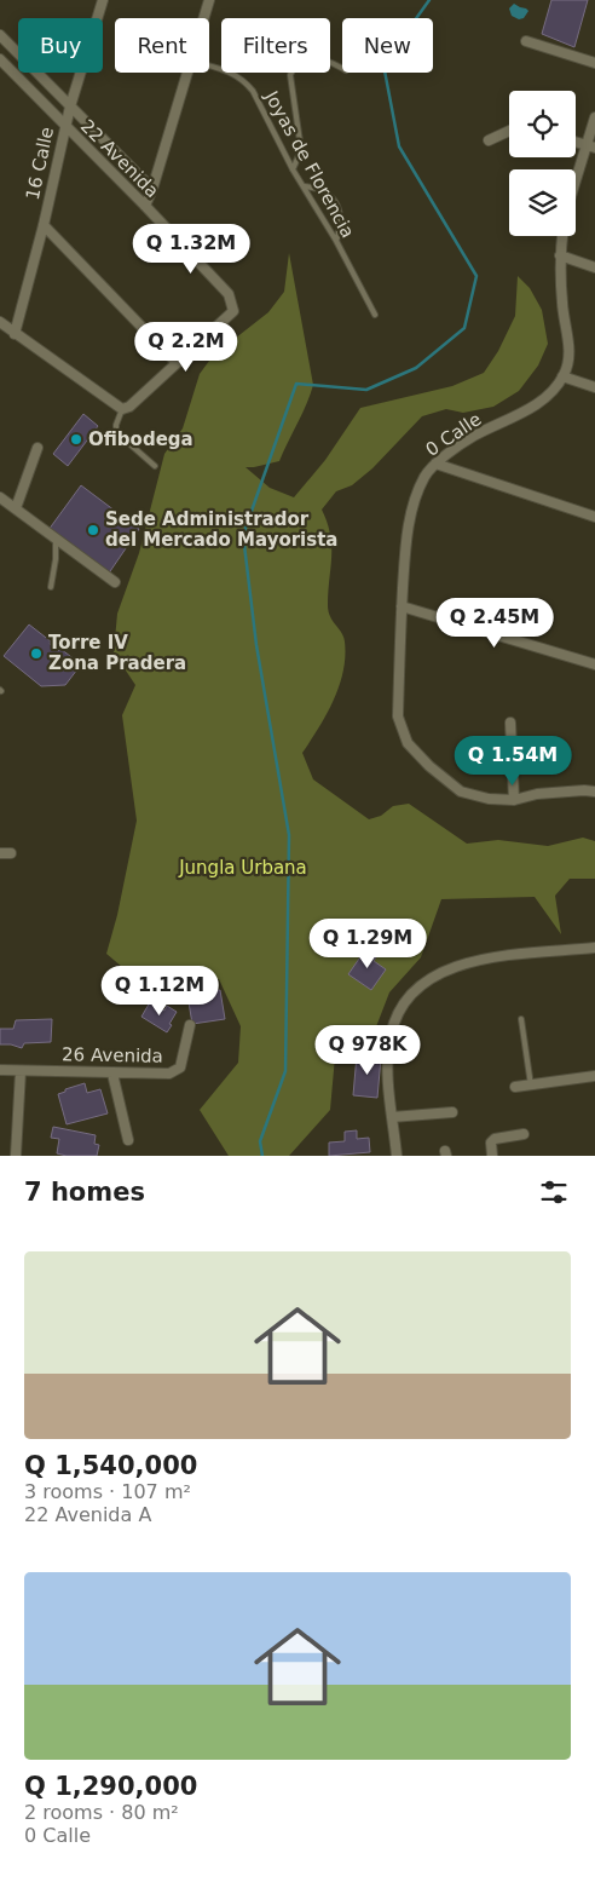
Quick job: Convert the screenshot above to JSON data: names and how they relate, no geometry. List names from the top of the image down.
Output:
{
  "streets": {
    "street": [
      "22 Avenida",
      "16 Calle",
      "0 Calle",
      "26 Avenida"
    ],
    "lane": ["Joyas de Florencia"]
  },
  "crossings": [
    ["22 Avenida", "16 Calle"]
  ],
  "parks": ["Jungla Urbana"],
  "places": ["Ofibodega", "Sede Administrador del Mercado Mayorista", "Torre IV Zona Pradera"],
  "page": {
    "chip": [
      "Buy",
      "Rent",
      "Filters",
      "New"
    ],
    "price": [
      "Q 1.32M",
      "Q 2.2M",
      "Q 2.45M",
      "Q 1.54M",
      "Q 1.29M",
      "Q 1.12M",
      "Q 978K"
    ],
    "heading": "7 homes",
    "list": [
      {
        "name": "Q 1,540,000",
        "note": "3 rooms · 107 m² · 22 Avenida A"
      },
      {
        "name": "Q 1,290,000",
        "note": "2 rooms · 80 m² · 0 Calle"
      }
    ]
  }
}
